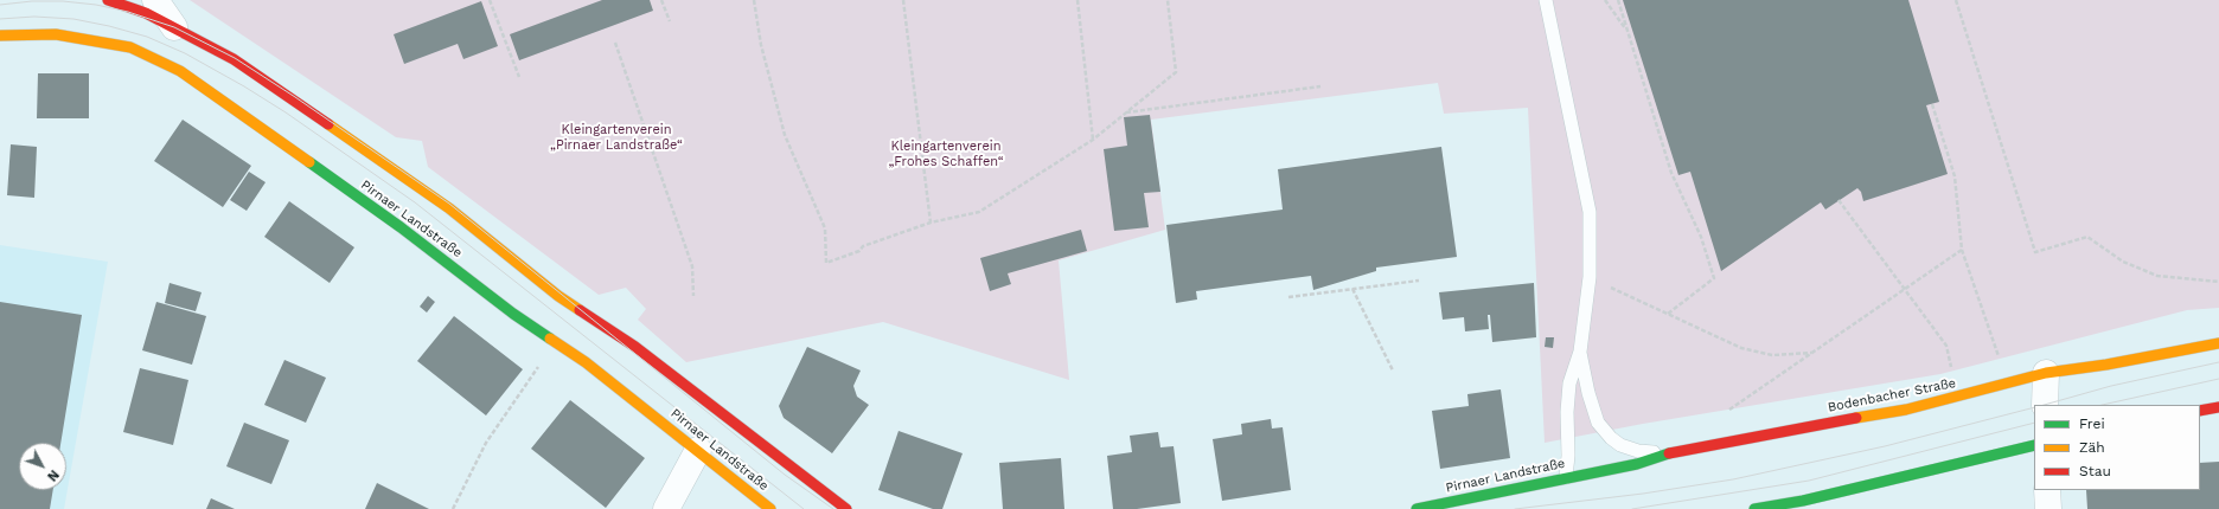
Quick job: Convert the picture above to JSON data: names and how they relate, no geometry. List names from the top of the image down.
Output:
{
  "streets": {
    "street": ["Pirnaer Landstraße", "Bodenbacher Straße"]
  },
  "crossings": [
    ["Pirnaer Landstraße", "Bodenbacher Straße"]
  ],
  "parks": ["Kleingartenverein „Pirnaer Landstraße“", "Kleingartenverein „Frohes Schaffen“"],
  "legend": ["Frei", "Zäh", "Stau"],
  "north": "bottom right"
}
